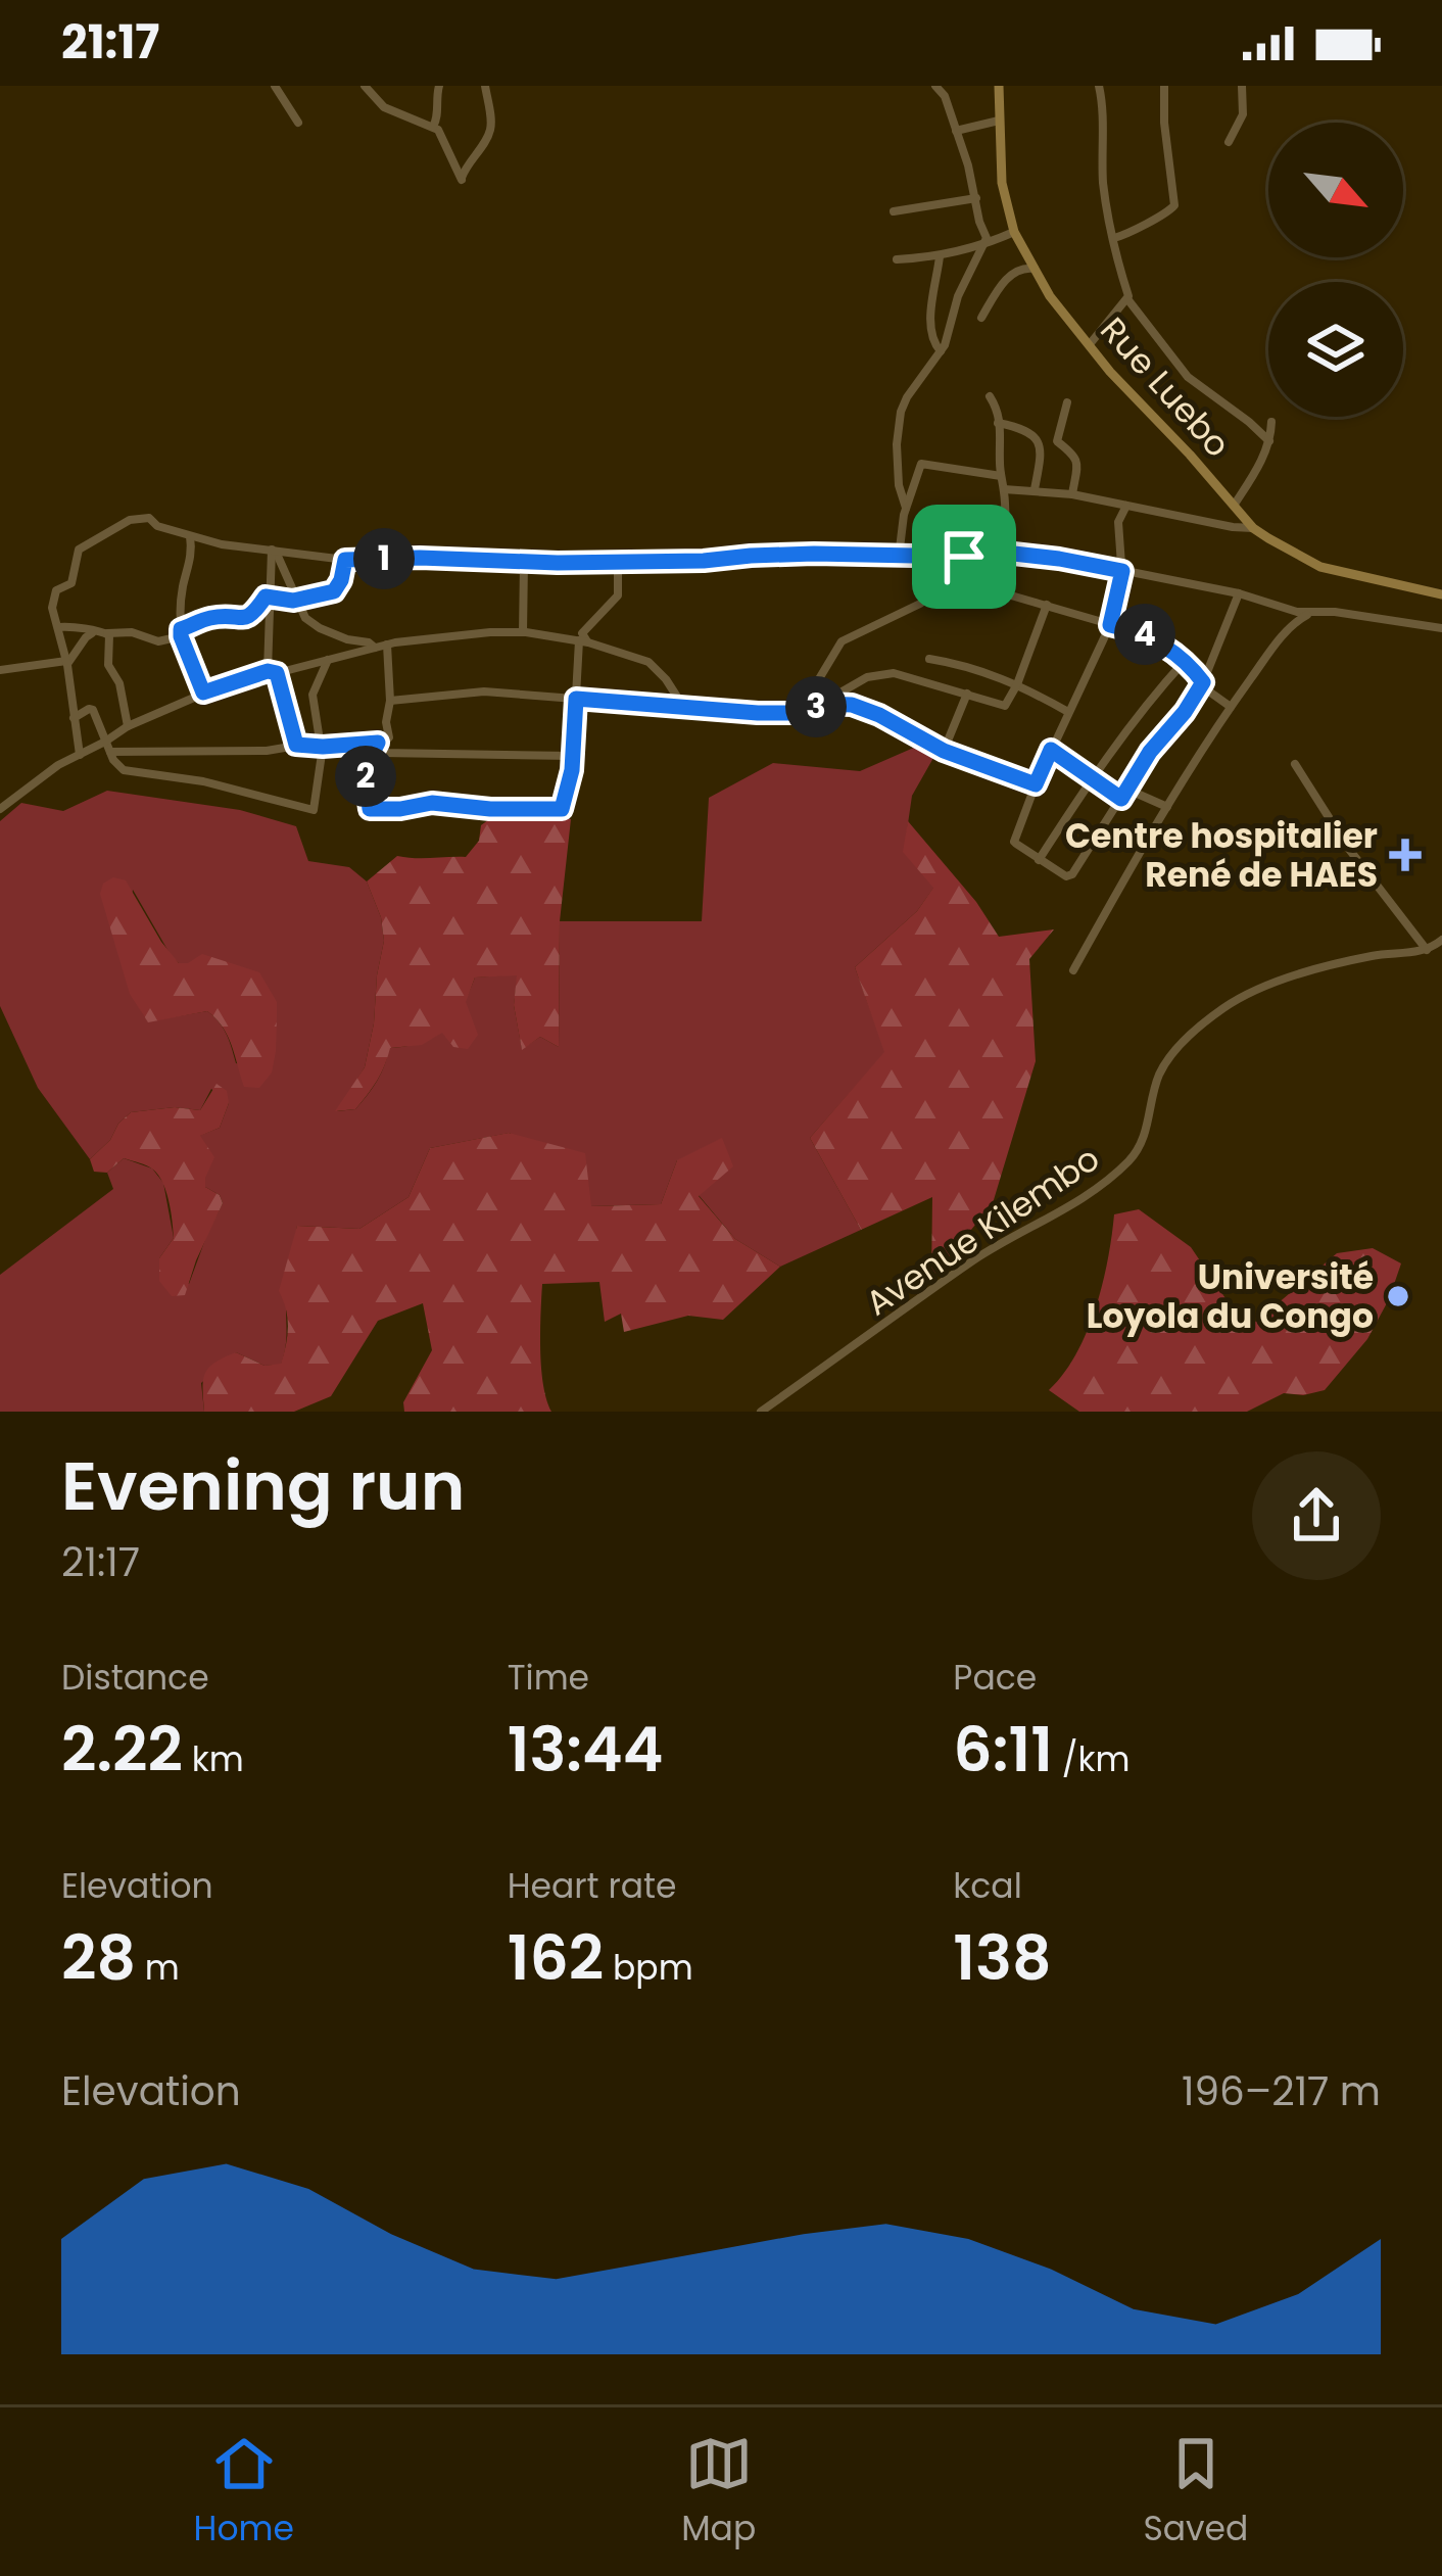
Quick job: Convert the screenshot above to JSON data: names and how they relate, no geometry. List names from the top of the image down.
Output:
{
  "streets": {
    "street": ["Rue Luebo", "Avenue Kilembo"]
  },
  "places": {
    "health": ["Centre hospitalier René de HAES"],
    "other": ["Université Loyola du Congo"]
  },
  "north": "bottom right",
  "page": {
    "status": "21:17",
    "pins": [
      "1",
      "4",
      "3",
      "2"
    ],
    "heading": ["Evening run", "21:17"],
    "stats": [
      ["Distance", "2.22 km"],
      ["Time", "13:44"],
      ["Pace", "6:11 /km"],
      ["Elevation", "28 m"],
      ["Heart rate", "162 bpm"],
      ["kcal", "138"]
    ],
    "chart": ["Elevation", "196–217 m"],
    "tabs": ["Home", "Map", "Saved"]
  }
}
